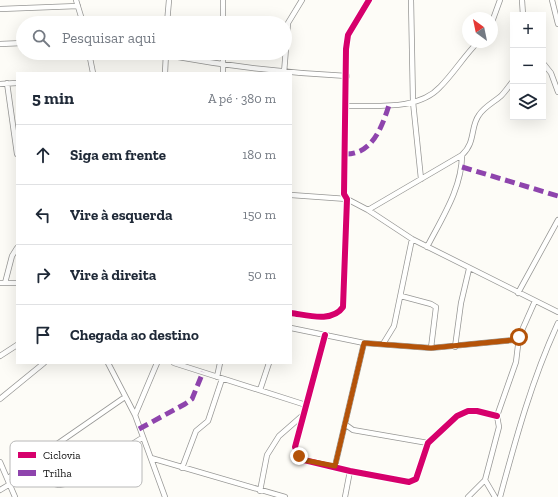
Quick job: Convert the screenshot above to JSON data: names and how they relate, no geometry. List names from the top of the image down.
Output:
{
  "legend": ["Ciclovia", "Trilha"],
  "north": "top left",
  "page": {
    "map_buttons": ["+", "−"],
    "search": "Pesquisar aqui",
    "heading": ["5 min", "A pé · 380 m"],
    "list": [
      ["Siga em frente", "180 m"],
      ["Vire à esquerda", "150 m"],
      ["Vire à direita", "50 m"],
      "Chegada ao destino"
    ]
  }
}
